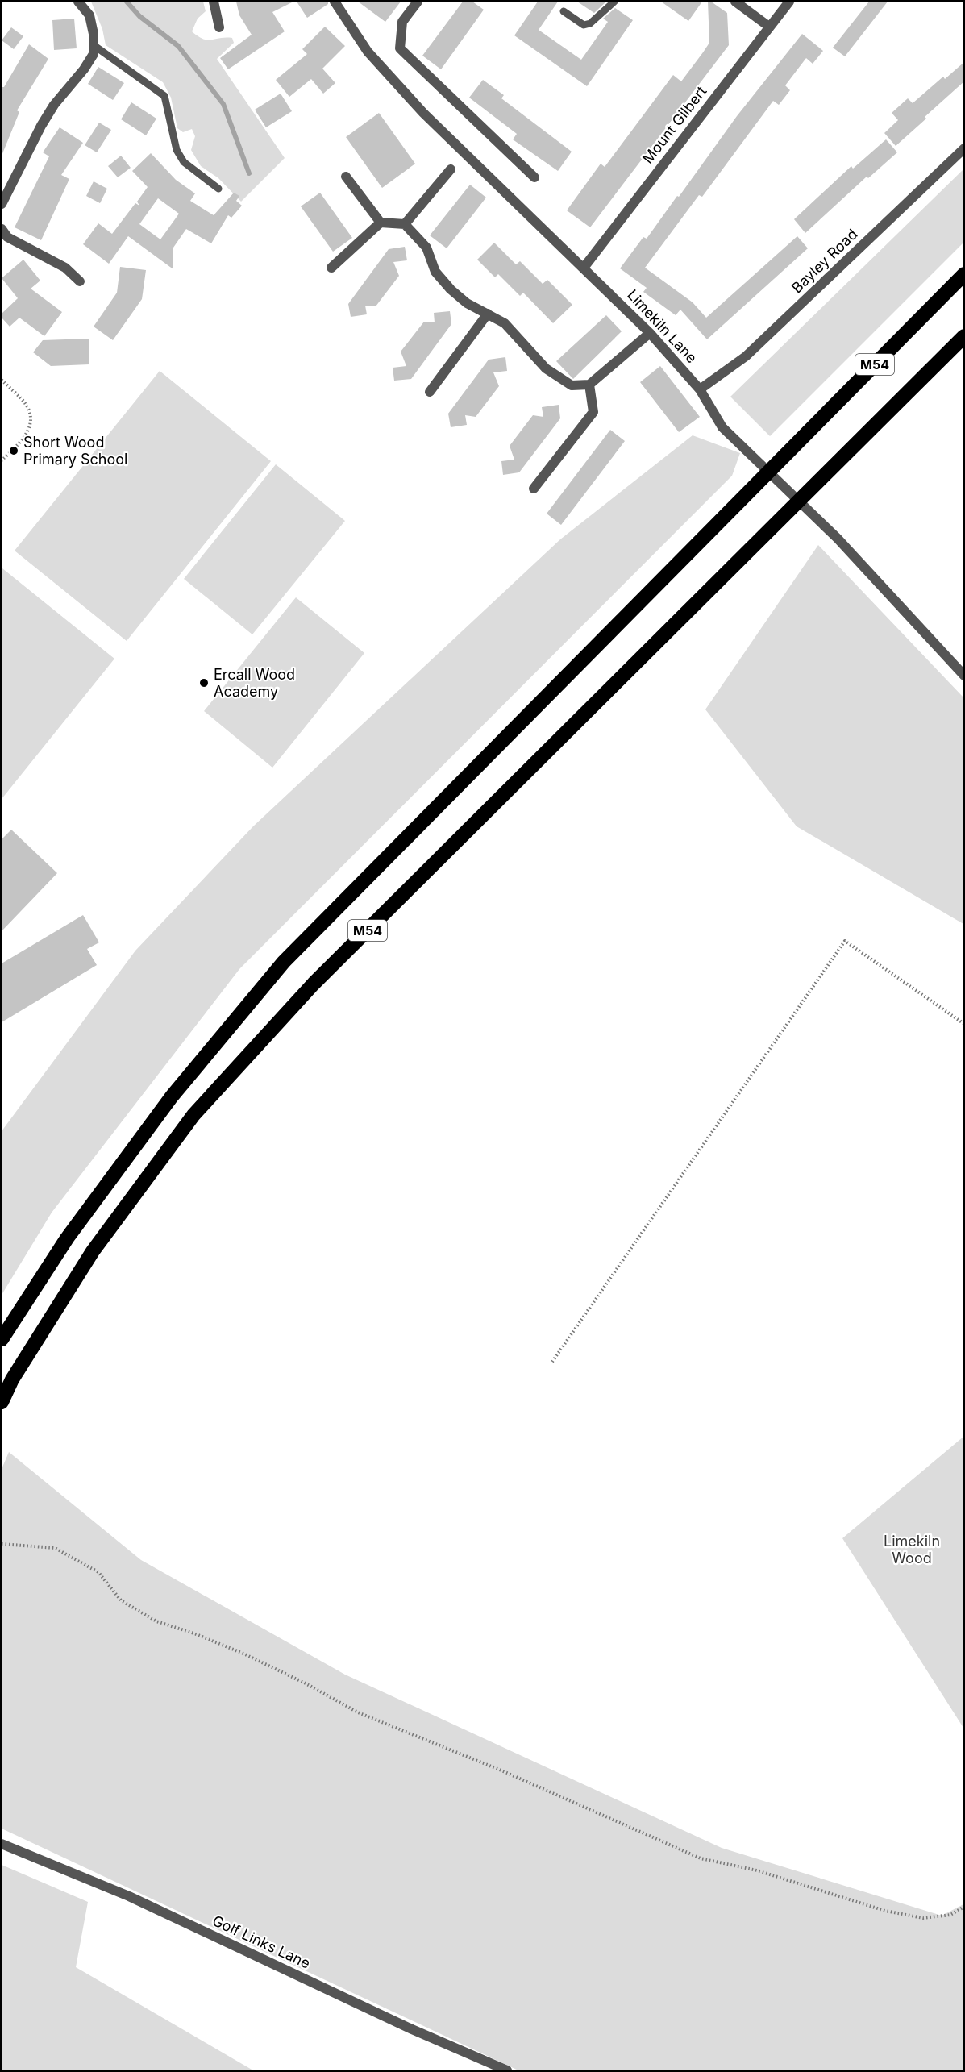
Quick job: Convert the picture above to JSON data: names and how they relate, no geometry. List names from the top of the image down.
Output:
{
  "streets": {
    "highway": ["M54"],
    "street": [
      "Mount Gilbert",
      "Bayley Road",
      "Limekiln Lane",
      "Golf Links Lane"
    ]
  },
  "crossings": [
    ["Mount Gilbert", "Limekiln Lane"],
    ["Bayley Road", "Limekiln Lane"]
  ],
  "parks": ["Limekiln Wood"],
  "places": ["Short Wood Primary School", "Ercall Wood Academy"]
}
